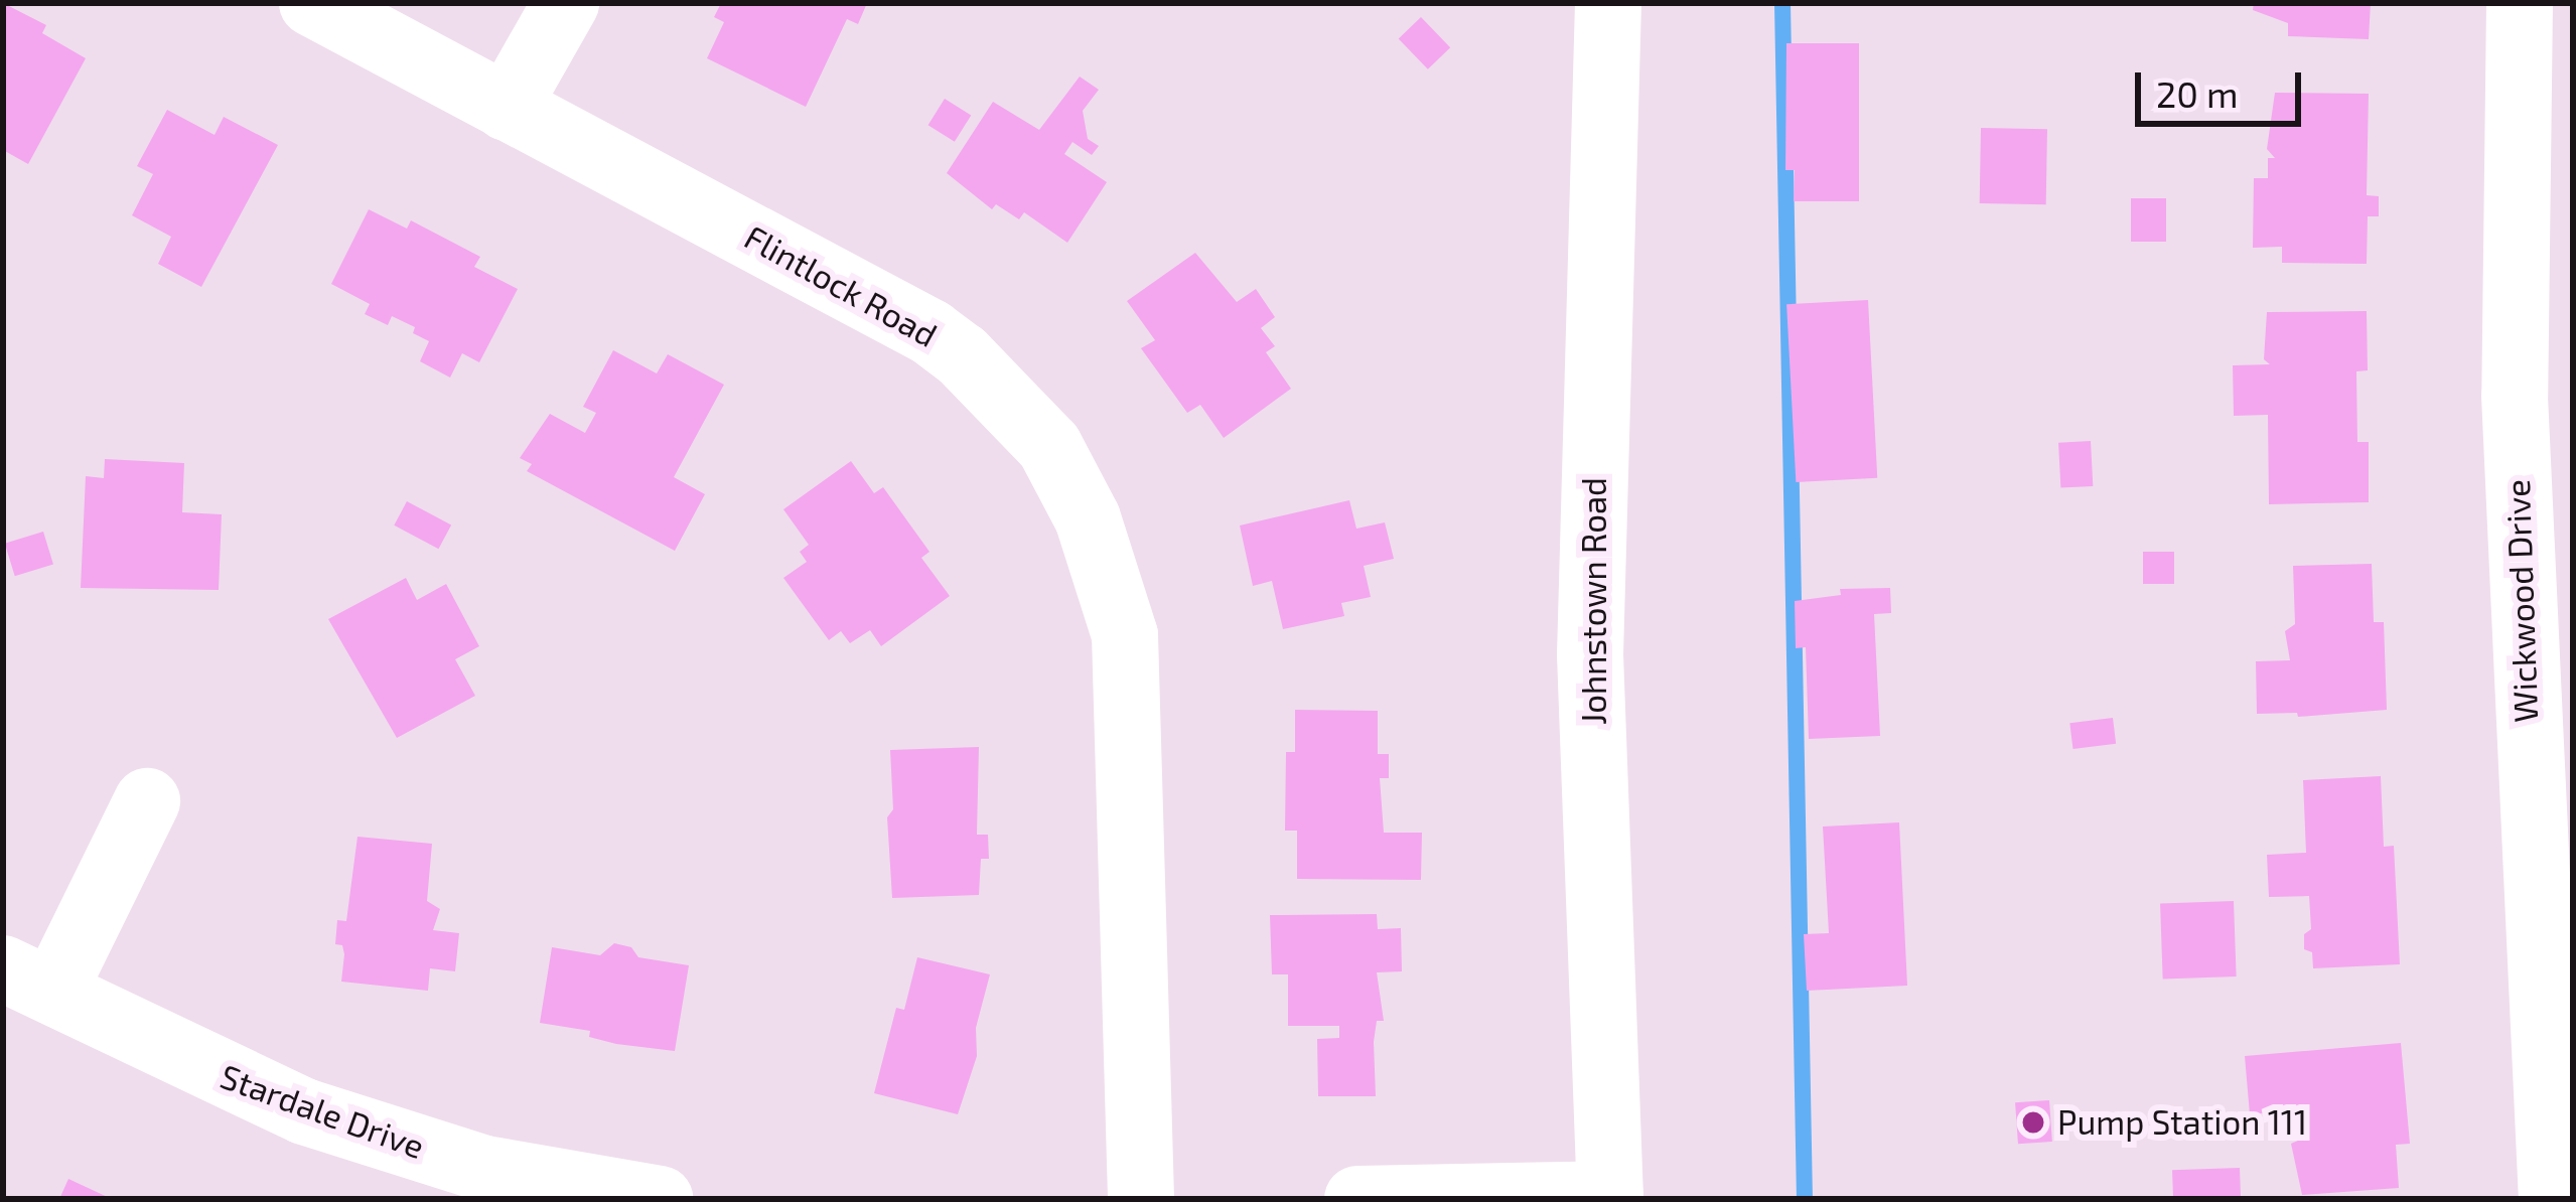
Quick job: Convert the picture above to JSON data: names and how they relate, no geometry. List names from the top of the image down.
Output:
{
  "streets": {
    "street": [
      "Flintlock Road",
      "Johnstown Road",
      "Wickwood Drive",
      "Stardale Drive"
    ]
  },
  "places": ["Pump Station 111"],
  "scale_bar": "20 m"
}
